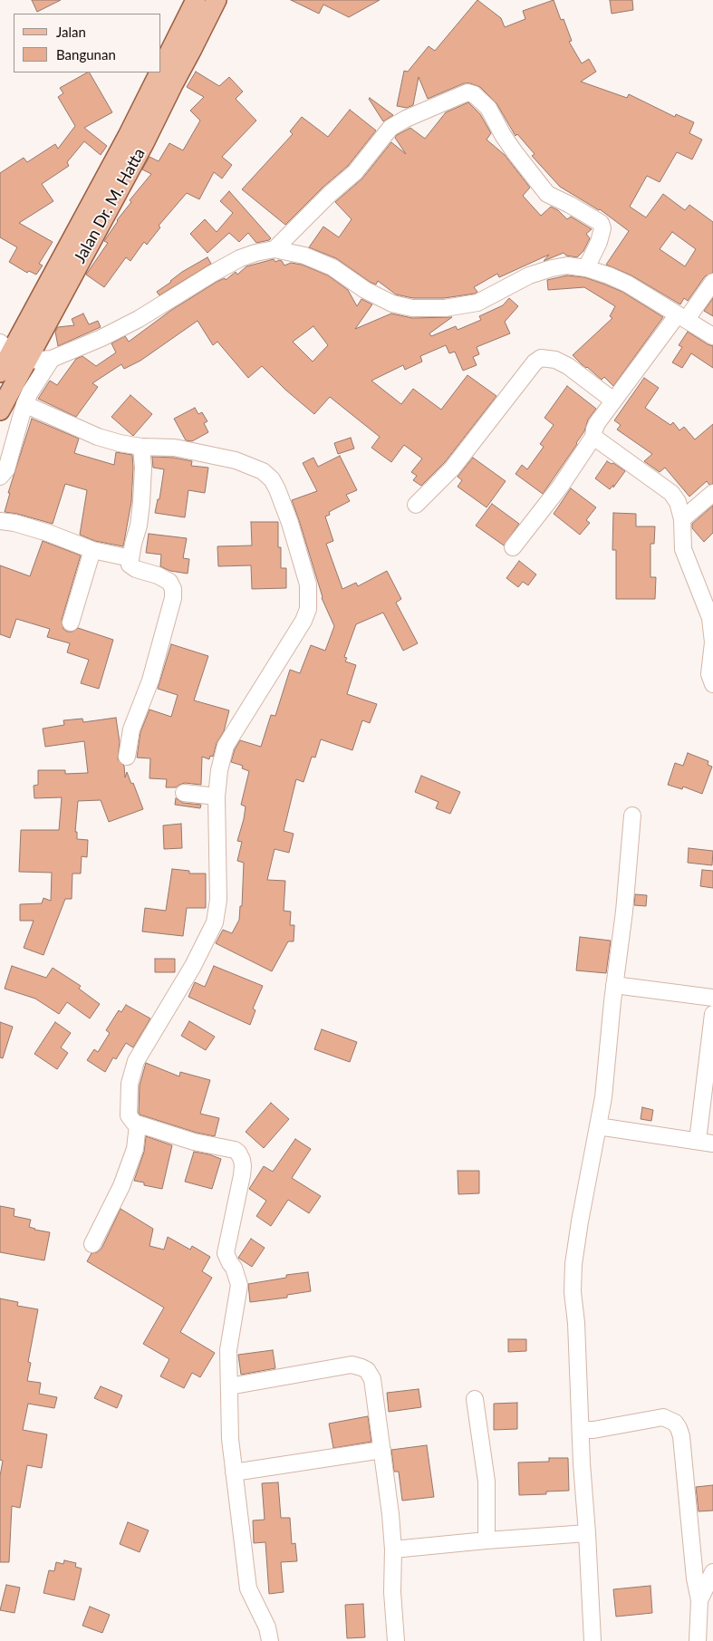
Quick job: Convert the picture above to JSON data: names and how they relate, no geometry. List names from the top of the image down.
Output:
{
  "streets": {
    "main road": ["Jalan Dr. M. Hatta"]
  },
  "legend": ["Jalan", "Bangunan"]
}
